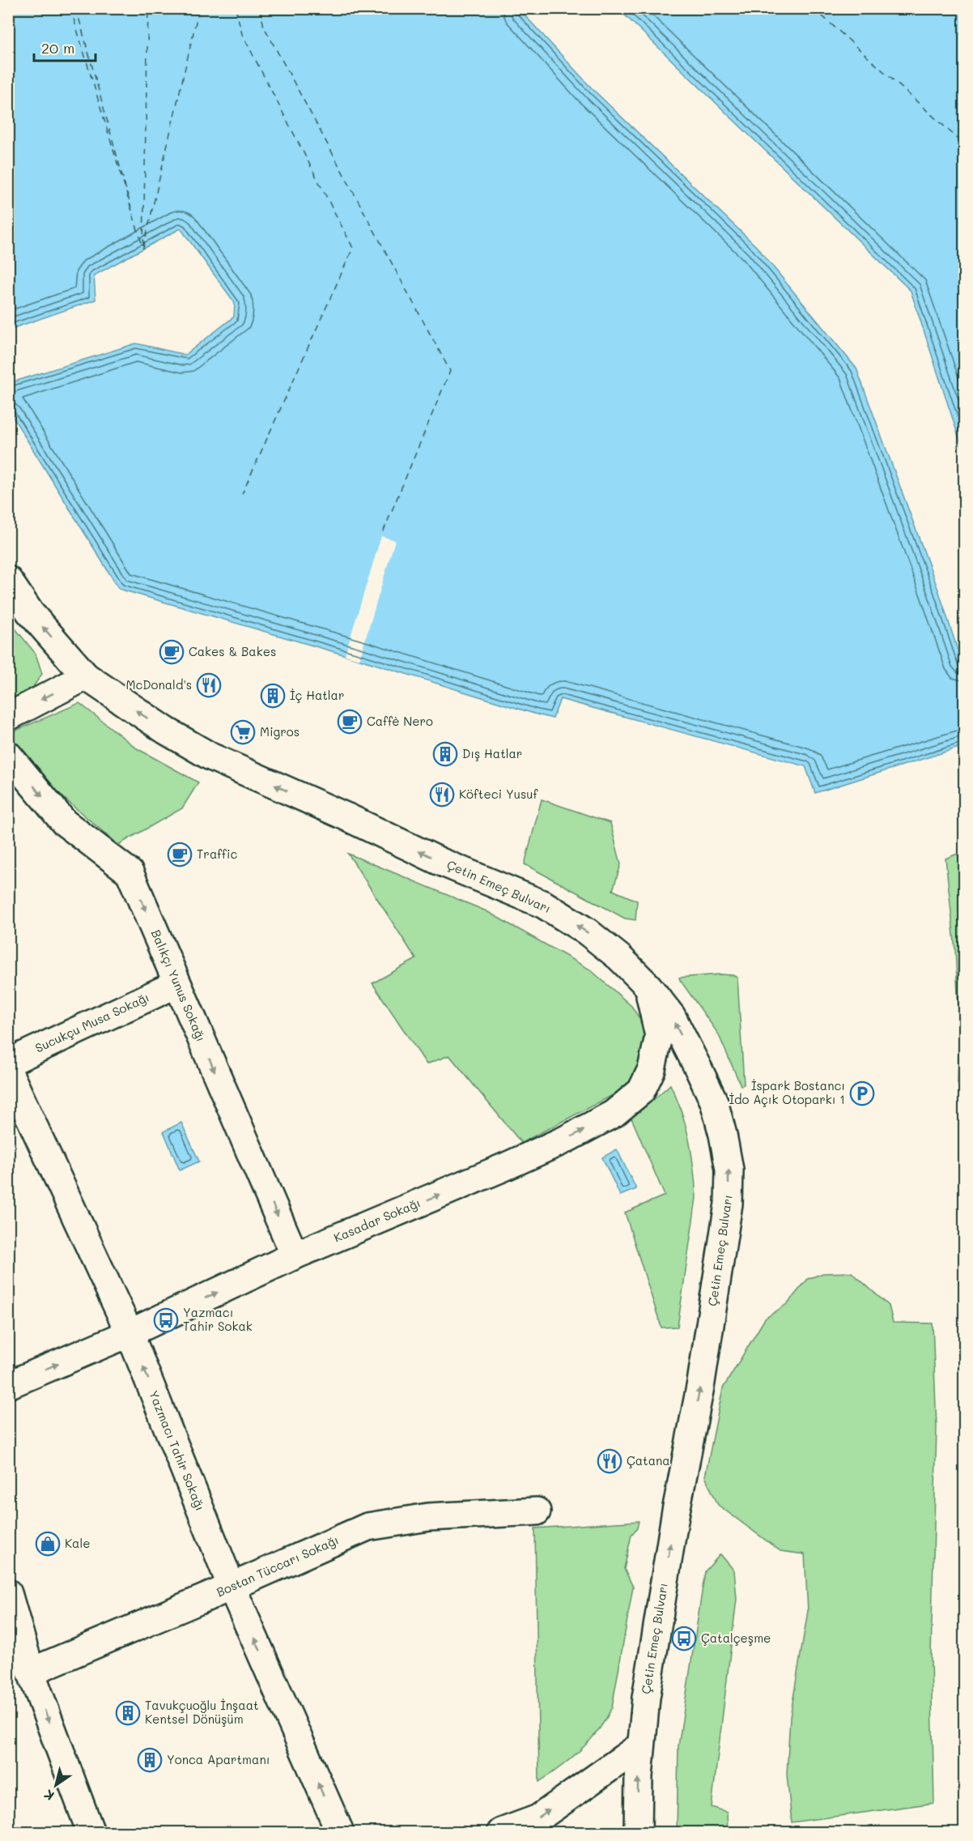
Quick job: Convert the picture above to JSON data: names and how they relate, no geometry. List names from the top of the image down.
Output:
{
  "streets": {
    "main road": [
      "Çetin Emeç Bulvarı",
      "Balıkçı Yunus Sokağı",
      "Sucukçu Musa Sokağı",
      "Kasadar Sokağı",
      "Yazmacı Tahir Sokağı",
      "Bostan Tüccarı Sokağı"
    ]
  },
  "crossings": [
    ["Çetin Emeç Bulvarı", "Kasadar Sokağı"],
    ["Balıkçı Yunus Sokağı", "Sucukçu Musa Sokağı"],
    ["Balıkçı Yunus Sokağı", "Kasadar Sokağı"],
    ["Kasadar Sokağı", "Yazmacı Tahir Sokağı"],
    ["Yazmacı Tahir Sokağı", "Bostan Tüccarı Sokağı"]
  ],
  "one_way": ["Çetin Emeç Bulvarı", "Balıkçı Yunus Sokağı", "Kasadar Sokağı"],
  "places": {
    "cafe": ["Cakes & Bakes", "Caffè Nero", "Traffic"],
    "restaurant": ["McDonald's", "Köfteci Yusuf", "Çatana"],
    "building": [
      "İç Hatlar",
      "Dış Hatlar",
      "Tavukçuoğlu İnşaat Kentsel Dönüşüm",
      "Yonca Apartmanı"
    ],
    "supermarket": ["Migros"],
    "parking": ["İspark Bostancı İdo Açık Otoparkı 1"],
    "bus stop": ["Yazmacı Tahir Sokak", "Çatalçeşme"],
    "shop": ["Kale"]
  },
  "scale_bar": "20 m",
  "north": "bottom left"
}
